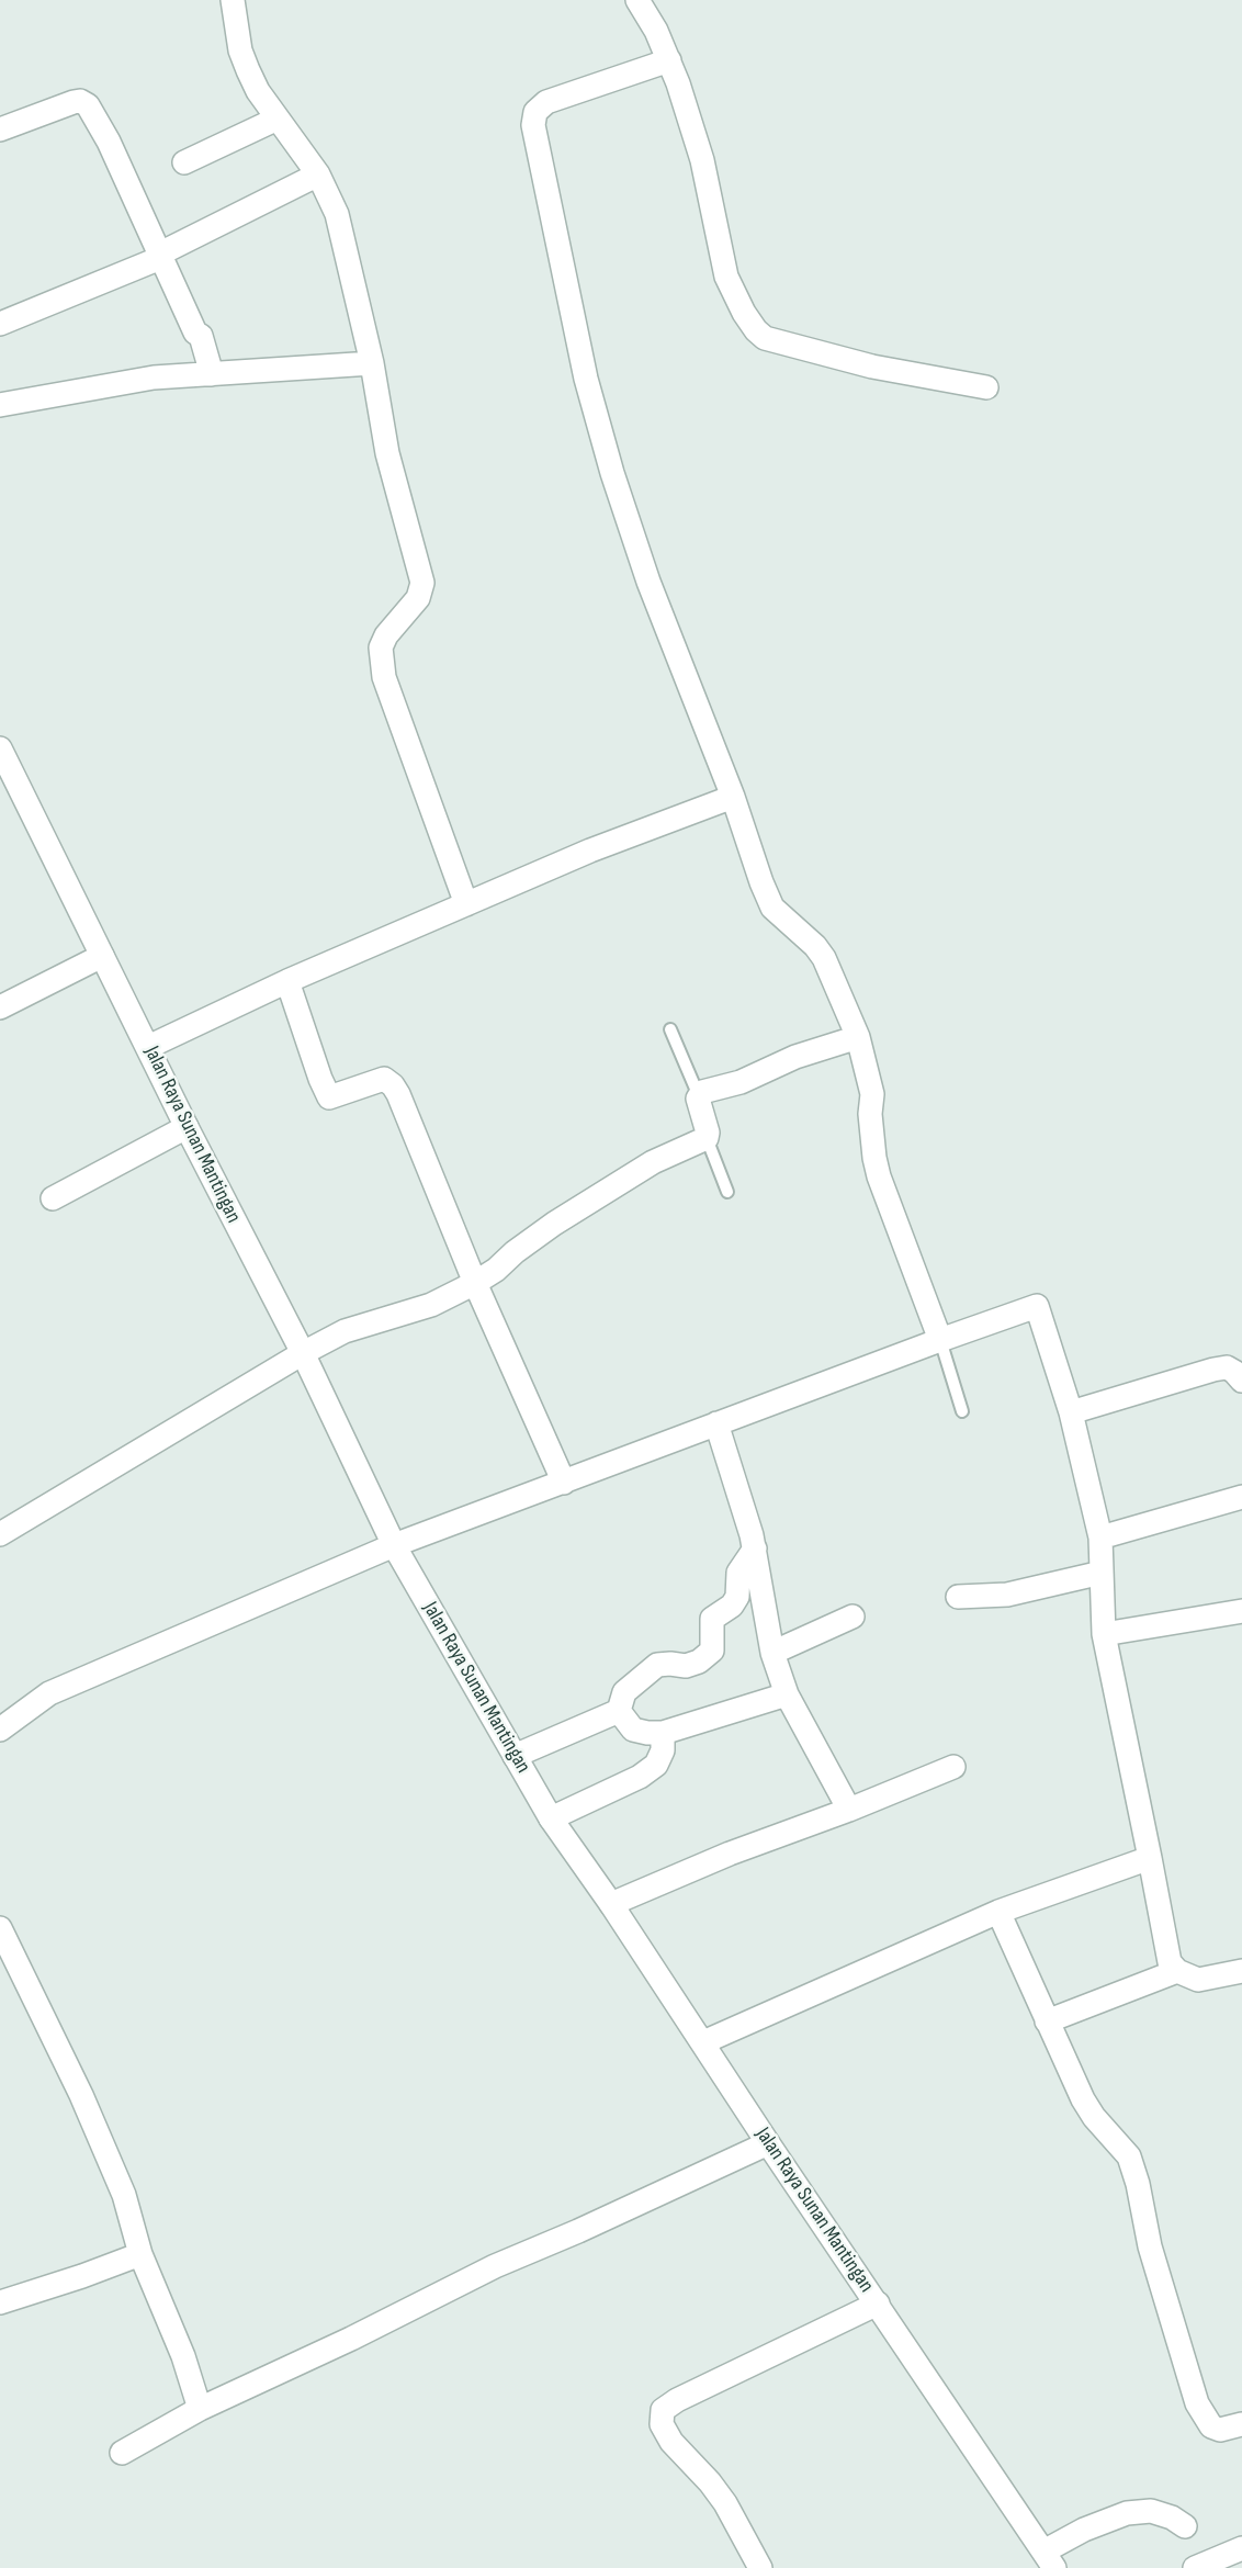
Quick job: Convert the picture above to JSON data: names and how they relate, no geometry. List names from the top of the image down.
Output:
{
  "streets": {
    "street": ["Jalan Raya Sunan Mantingan"]
  }
}
